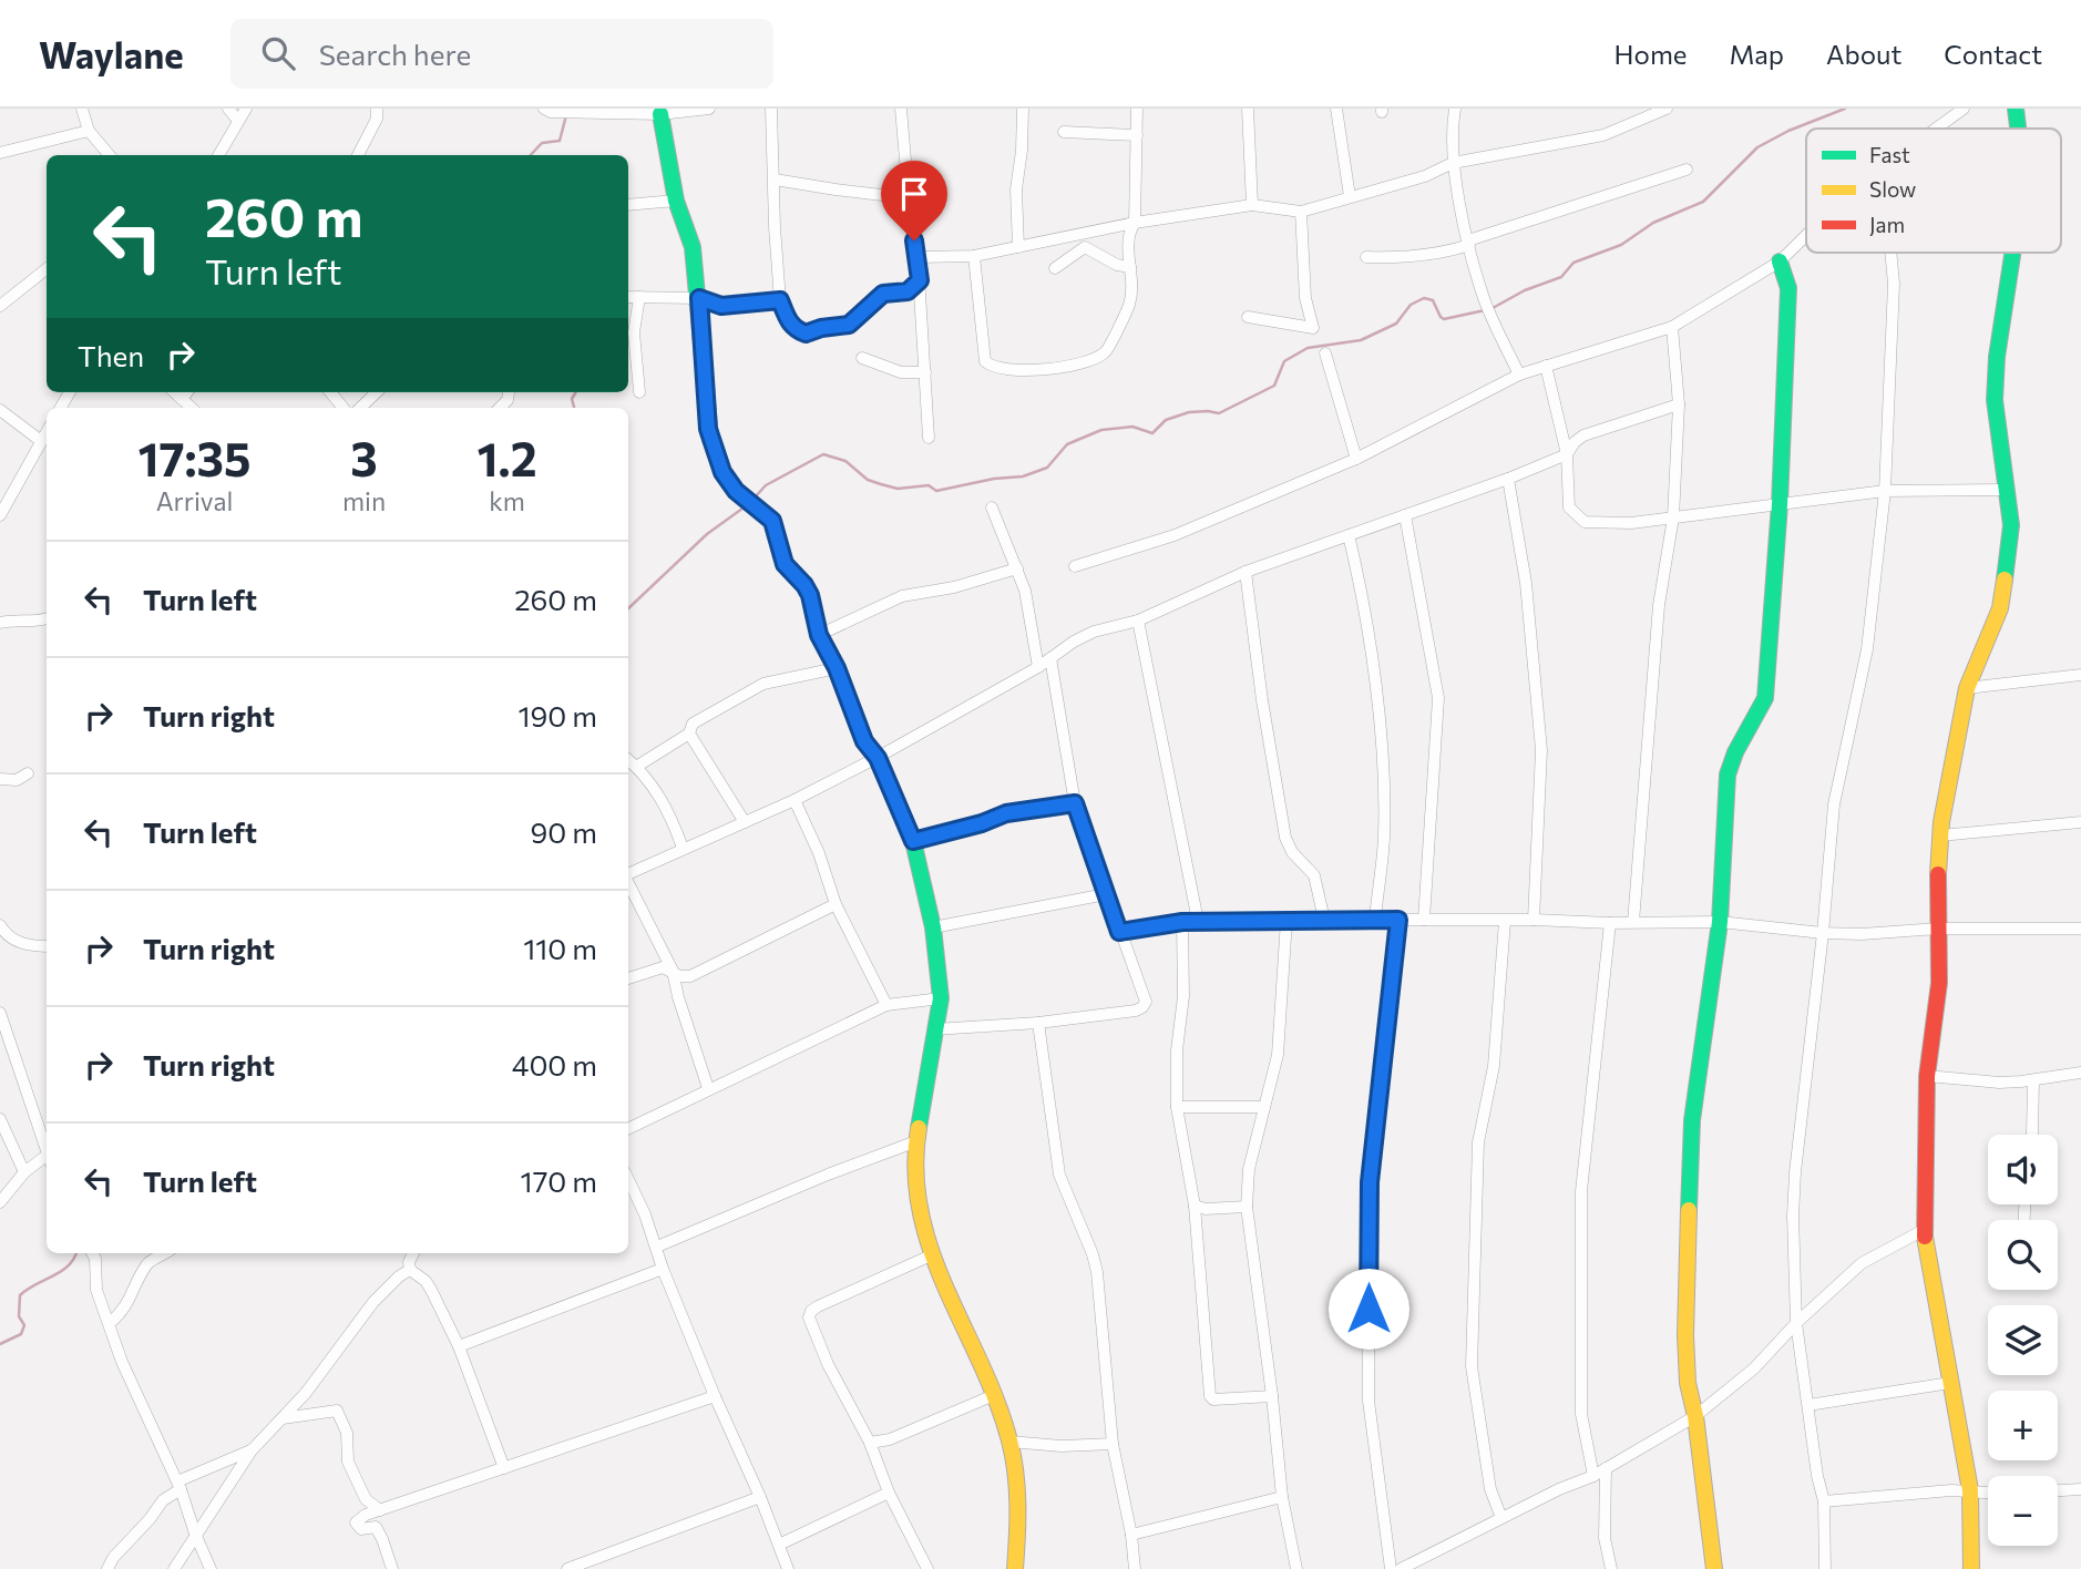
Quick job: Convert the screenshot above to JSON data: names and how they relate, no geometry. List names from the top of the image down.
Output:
{
  "legend": ["Fast", "Slow", "Jam"],
  "page": {
    "header": "Waylane",
    "search": "Search here",
    "nav": [
      "Home",
      "Map",
      "About",
      "Contact"
    ],
    "turn": ["260 m", "Turn left"],
    "then": "Then",
    "eta": [
      "17:35",
      "Arrival",
      "3",
      "min",
      "1.2",
      "km"
    ],
    "list": [
      {
        "name": "Turn left",
        "value": "260 m"
      },
      {
        "name": "Turn right",
        "value": "190 m"
      },
      {
        "name": "Turn left",
        "value": "90 m"
      },
      {
        "name": "Turn right",
        "value": "110 m"
      },
      {
        "name": "Turn right",
        "value": "400 m"
      },
      {
        "name": "Turn left",
        "value": "170 m"
      }
    ],
    "map_buttons": ["+", "−"]
  }
}
